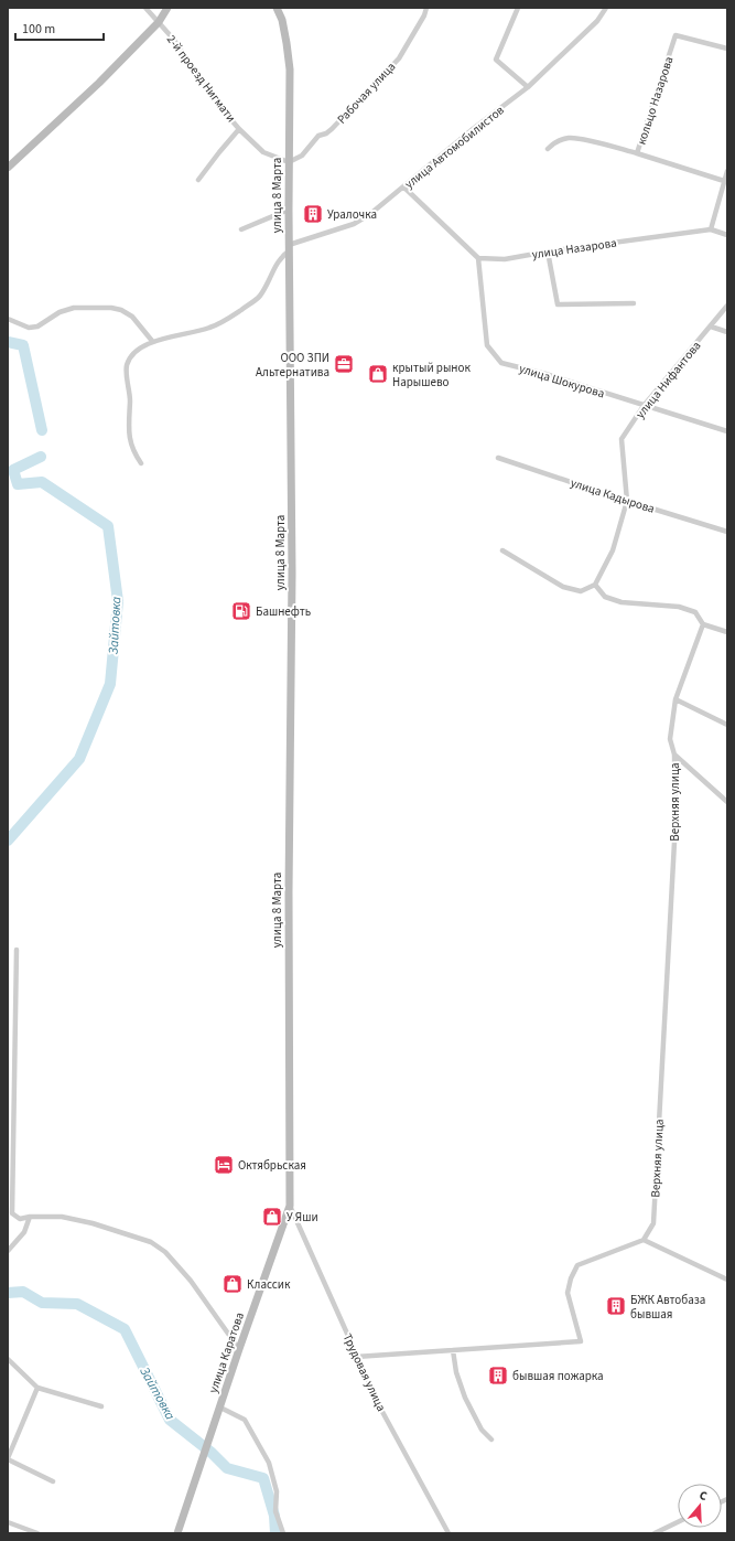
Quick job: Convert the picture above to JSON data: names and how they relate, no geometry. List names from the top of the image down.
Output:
{
  "streets": {
    "main road": ["улица 8 Марта", "улица Каратова"],
    "street": [
      "2-й проезд Нигмати",
      "Рабочая улица",
      "кольцо Назарова",
      "улица Автомобилистов",
      "улица Назарова",
      "улица Нифантова",
      "улица Шокурова",
      "улица Кадырова",
      "Верхняя улица",
      "Трудовая улица"
    ]
  },
  "crossings": [
    ["2-й проезд Нигмати", "Рабочая улица"],
    ["2-й проезд Нигмати", "улица 8 Марта"],
    ["Рабочая улица", "улица 8 Марта"],
    ["улица Автомобилистов", "улица 8 Марта"],
    ["улица 8 Марта", "улица Каратова"],
    ["улица 8 Марта", "Трудовая улица"],
    ["улица Назарова", "улица Шокурова"],
    ["улица Нифантова", "улица Шокурова"],
    ["улица Нифантова", "улица Кадырова"],
    ["улица Каратова", "Трудовая улица"]
  ],
  "water": ["Зайтовка"],
  "places": {
    "building": ["Уралочка", "БЖК Автобаза бывшая", "бывшая пожарка"],
    "office": ["ООО ЗПИ Альтернатива"],
    "shop": ["крытый рынок Нарышево", "У Яши", "Классик"],
    "fuel station": ["Башнефть"],
    "hotel": ["Октябрьская"]
  },
  "scale_bar": "100 m",
  "north": "top"
}
